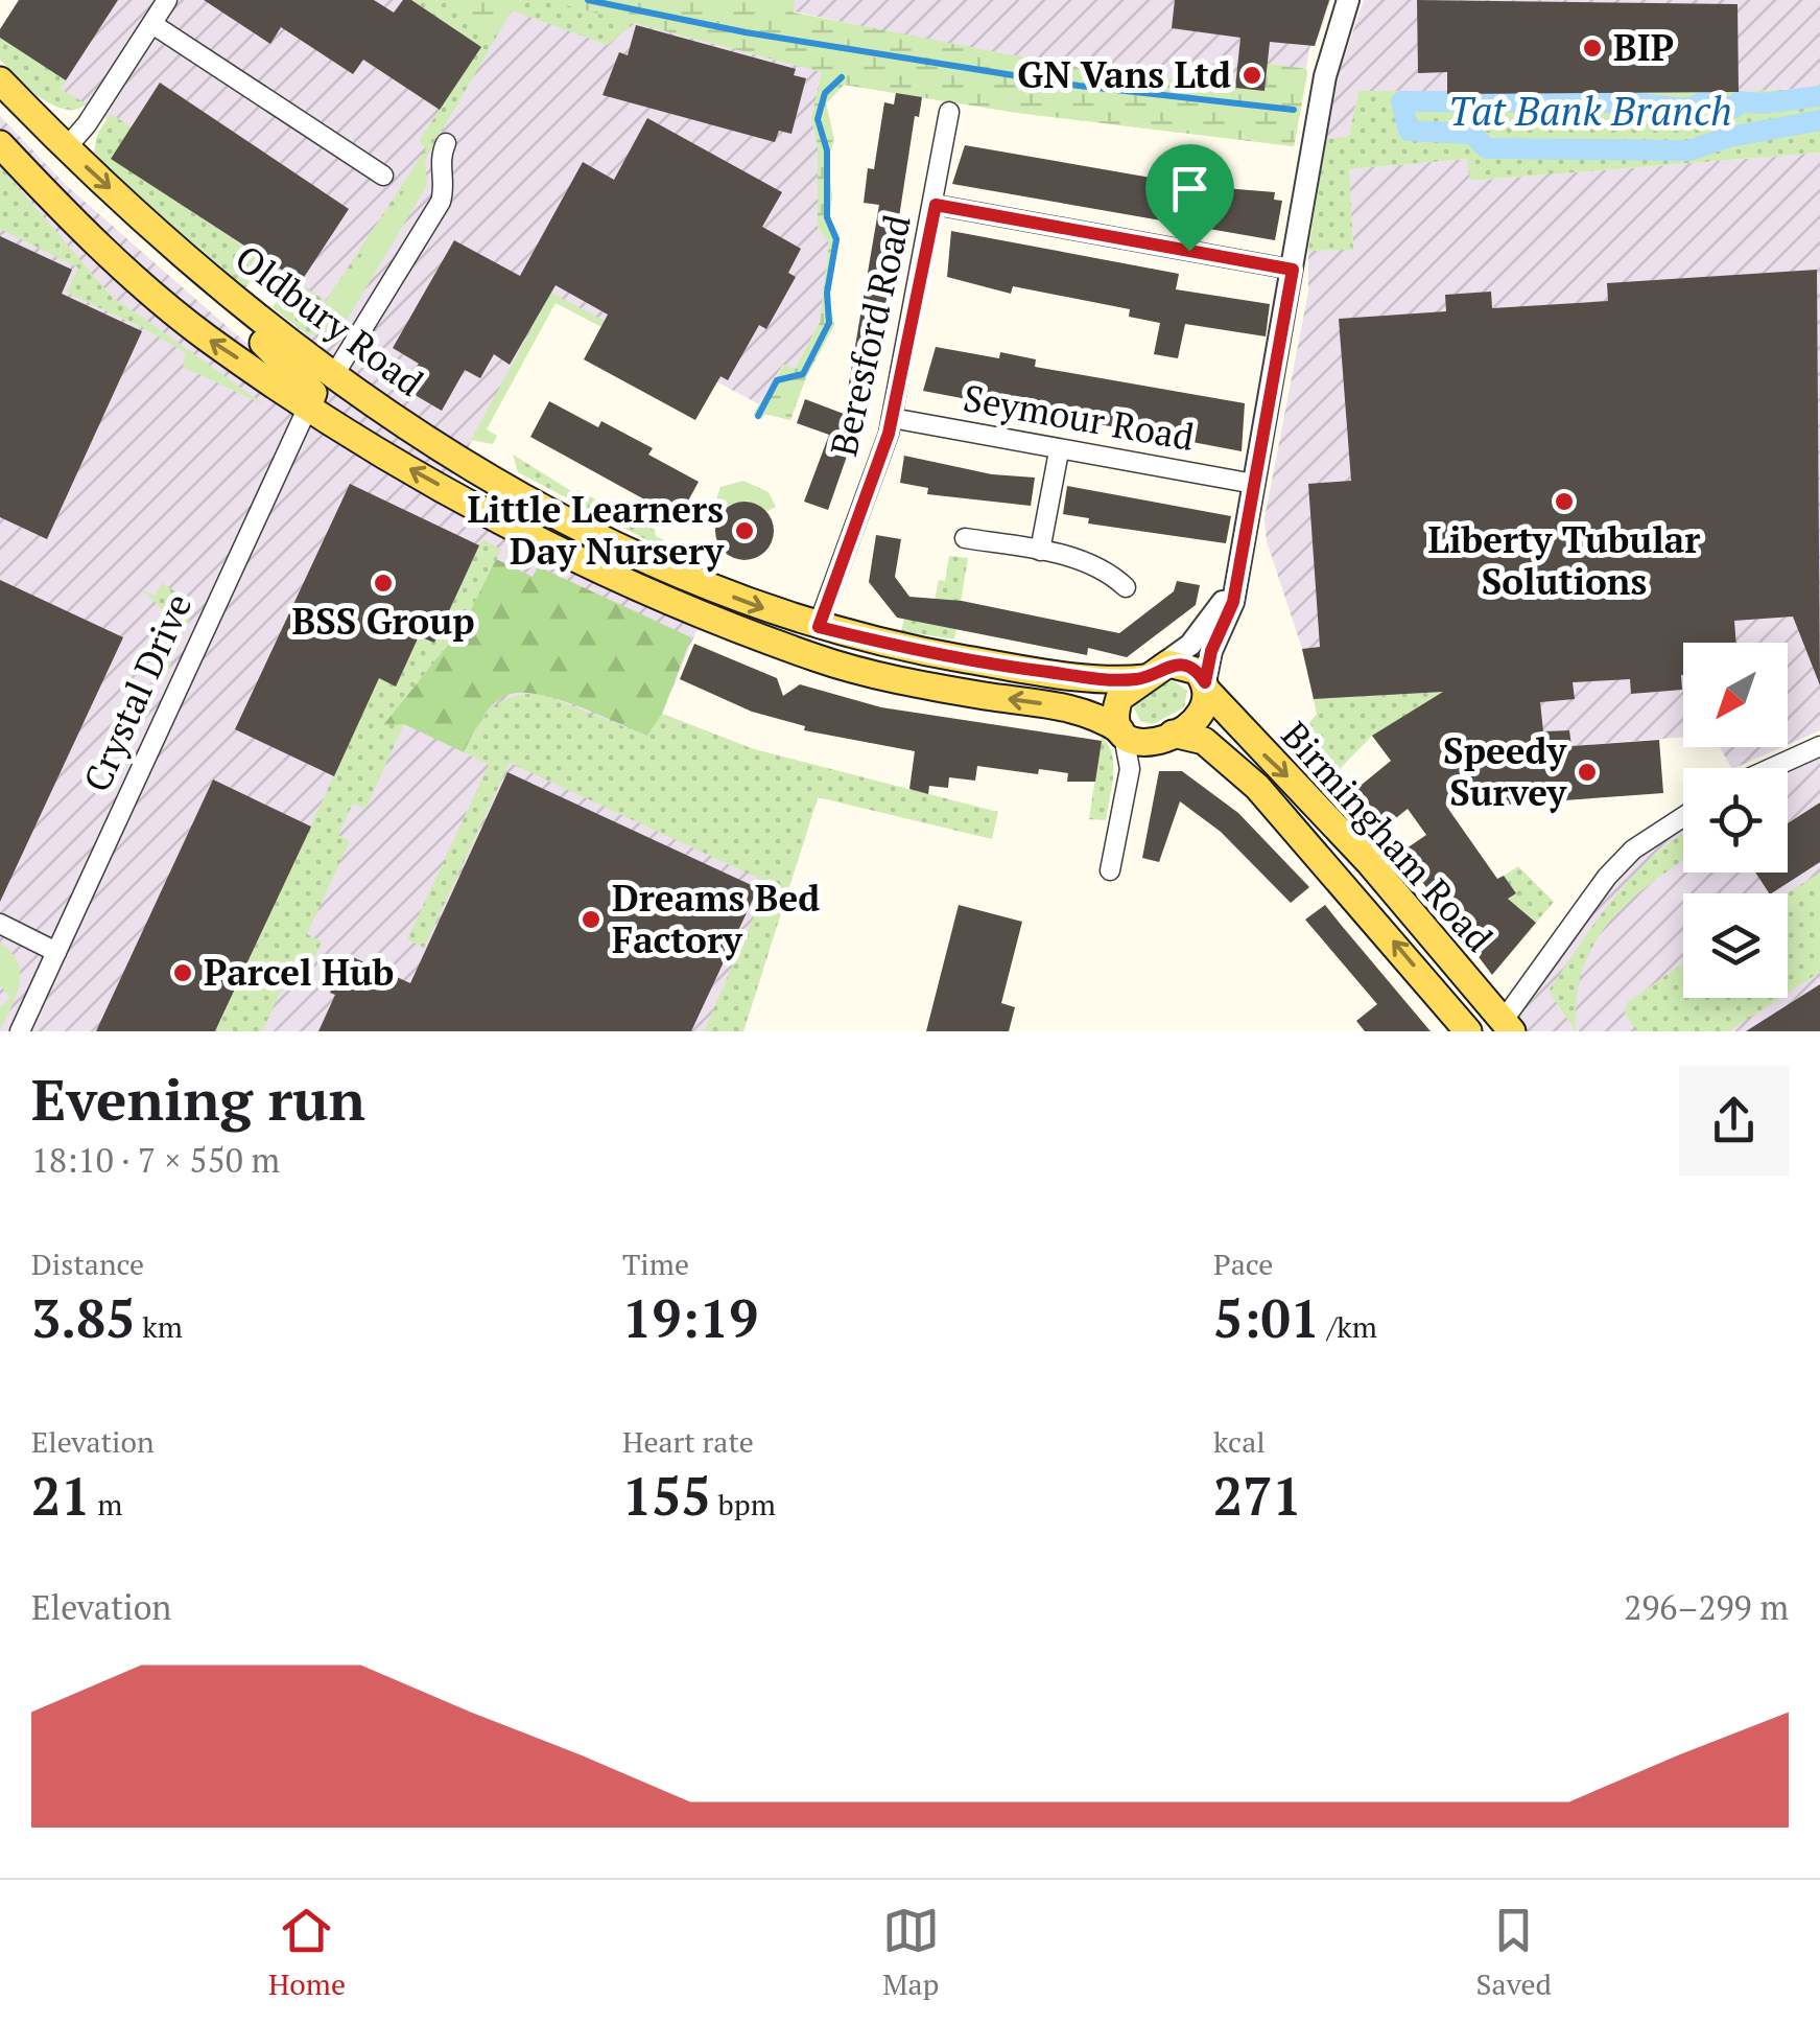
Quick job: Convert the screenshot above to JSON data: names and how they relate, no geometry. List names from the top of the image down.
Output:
{
  "streets": {
    "main road": ["Oldbury Road", "Birmingham Road"],
    "street": ["Beresford Road", "Seymour Road", "Crystal Drive"]
  },
  "crossings": [
    ["Oldbury Road", "Crystal Drive"],
    ["Oldbury Road", "Birmingham Road"],
    ["Beresford Road", "Seymour Road"],
    ["Beresford Road", "Birmingham Road"]
  ],
  "water": ["Tat Bank Branch"],
  "places": [
    "BIP",
    "GN Vans Ltd",
    "Liberty Tubular Solutions",
    "Little Learners Day Nursery",
    "BSS Group",
    "Speedy Survey",
    "Dreams Bed Factory",
    "Parcel Hub"
  ],
  "north": "bottom left",
  "page": {
    "heading": ["Evening run", "18:10 · 7 × 550 m"],
    "stats": [
      ["Distance", "3.85 km"],
      ["Time", "19:19"],
      ["Pace", "5:01 /km"],
      ["Elevation", "21 m"],
      ["Heart rate", "155 bpm"],
      ["kcal", "271"]
    ],
    "chart": ["Elevation", "296–299 m"],
    "tabs": ["Home", "Map", "Saved"]
  }
}
